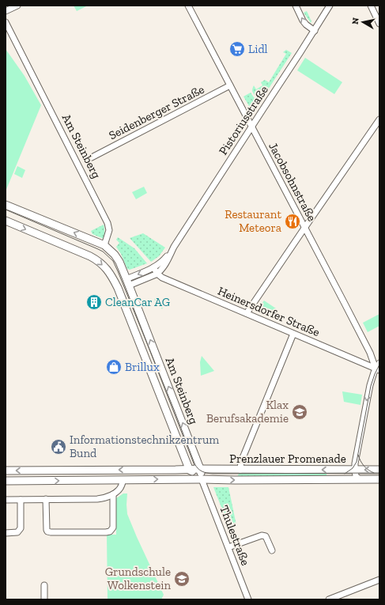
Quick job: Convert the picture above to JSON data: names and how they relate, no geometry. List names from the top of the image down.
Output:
{
  "streets": {
    "main road": ["Am Steinberg", "Prenzlauer Promenade"],
    "street": [
      "Seidenberger Straße",
      "Pistoriusstraße",
      "Jacobsohnstraße",
      "Heinersdorfer Straße",
      "Thulestraße"
    ]
  },
  "crossings": [
    ["Seidenberger Straße", "Jacobsohnstraße"],
    ["Pistoriusstraße", "Am Steinberg"],
    ["Pistoriusstraße", "Jacobsohnstraße"],
    ["Pistoriusstraße", "Heinersdorfer Straße"],
    ["Am Steinberg", "Prenzlauer Promenade"],
    ["Am Steinberg", "Thulestraße"],
    ["Jacobsohnstraße", "Heinersdorfer Straße"],
    ["Prenzlauer Promenade", "Thulestraße"]
  ],
  "places": {
    "supermarket": ["Lidl"],
    "restaurant": ["Restaurant Meteora"],
    "building": ["CleanCar AG"],
    "shop": ["Brillux"],
    "school or university": ["Klax Berufsakademie", "Grundschule Wolkenstein"],
    "public building": ["Informationstechnikzentrum Bund"]
  },
  "north": "left"
}
